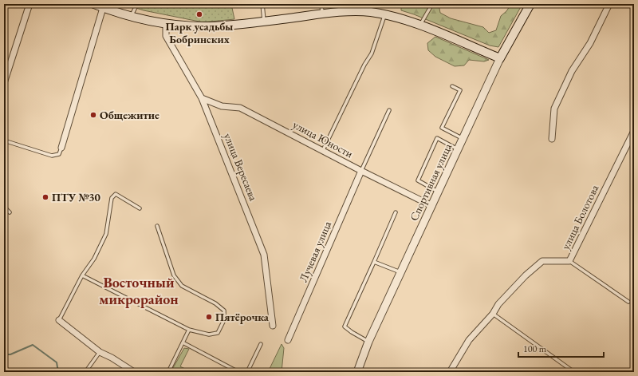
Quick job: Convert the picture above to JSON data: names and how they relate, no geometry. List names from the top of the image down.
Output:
{
  "streets": {
    "main road": ["Спортивная улица"],
    "street": [
      "улица Юности",
      "улица Вересаева",
      "улица Болотова",
      "Лучевая улица"
    ]
  },
  "crossings": [
    ["улица Юности", "улица Вересаева"],
    ["улица Юности", "Спортивная улица"],
    ["улица Юности", "Лучевая улица"]
  ],
  "districts": ["Восточный микрорайон"],
  "places": [
    "Парк усадьбы Бобринских",
    "Общежитие",
    "ПТУ №30",
    "Пятёрочка"
  ],
  "scale_bar": "100 m"
}
